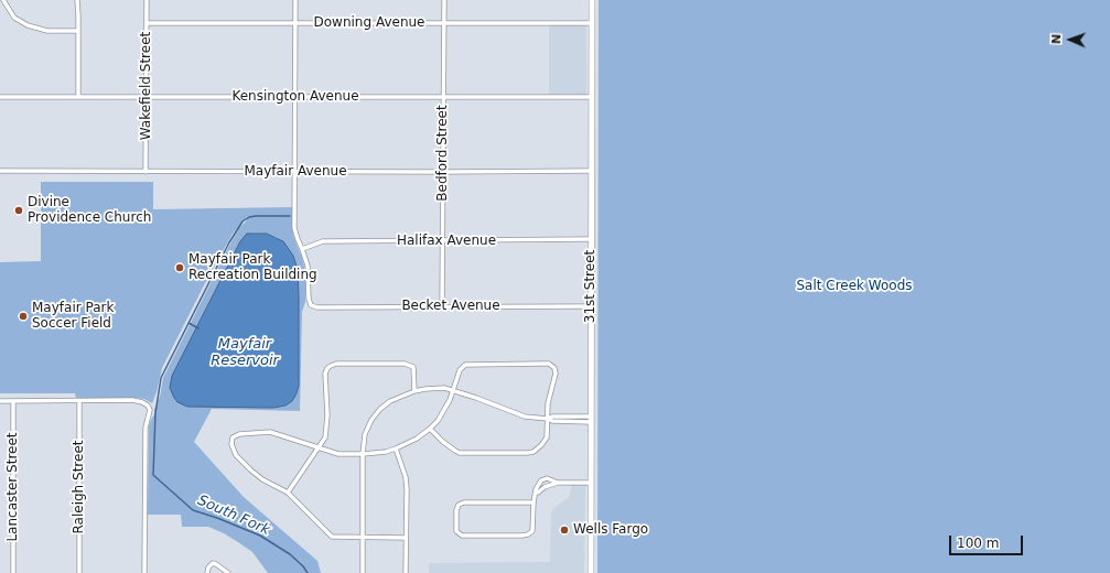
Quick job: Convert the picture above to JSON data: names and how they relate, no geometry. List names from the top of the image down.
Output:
{
  "streets": {
    "main road": ["31st Street"],
    "street": [
      "Downing Avenue",
      "Wakefield Street",
      "Kensington Avenue",
      "Bedford Street",
      "Mayfair Avenue",
      "Halifax Avenue",
      "Becket Avenue",
      "Lancaster Street",
      "Raleigh Street"
    ]
  },
  "crossings": [
    ["Downing Avenue", "Wakefield Street"],
    ["Downing Avenue", "Bedford Street"],
    ["Downing Avenue", "31st Street"],
    ["Wakefield Street", "Kensington Avenue"],
    ["Wakefield Street", "Mayfair Avenue"],
    ["Kensington Avenue", "Bedford Street"],
    ["Kensington Avenue", "31st Street"],
    ["Bedford Street", "Mayfair Avenue"],
    ["Bedford Street", "Halifax Avenue"],
    ["Bedford Street", "Becket Avenue"],
    ["Mayfair Avenue", "31st Street"],
    ["Halifax Avenue", "31st Street"],
    ["Halifax Avenue", "Becket Avenue"],
    ["31st Street", "Becket Avenue"]
  ],
  "water": ["Mayfair Reservoir", "South Fork"],
  "parks": ["Salt Creek Woods"],
  "places": [
    "Divine Providence Church",
    "Mayfair Park Recreation Building",
    "Mayfair Park Soccer Field",
    "Wells Fargo"
  ],
  "scale_bar": "100 m",
  "north": "left"
}
